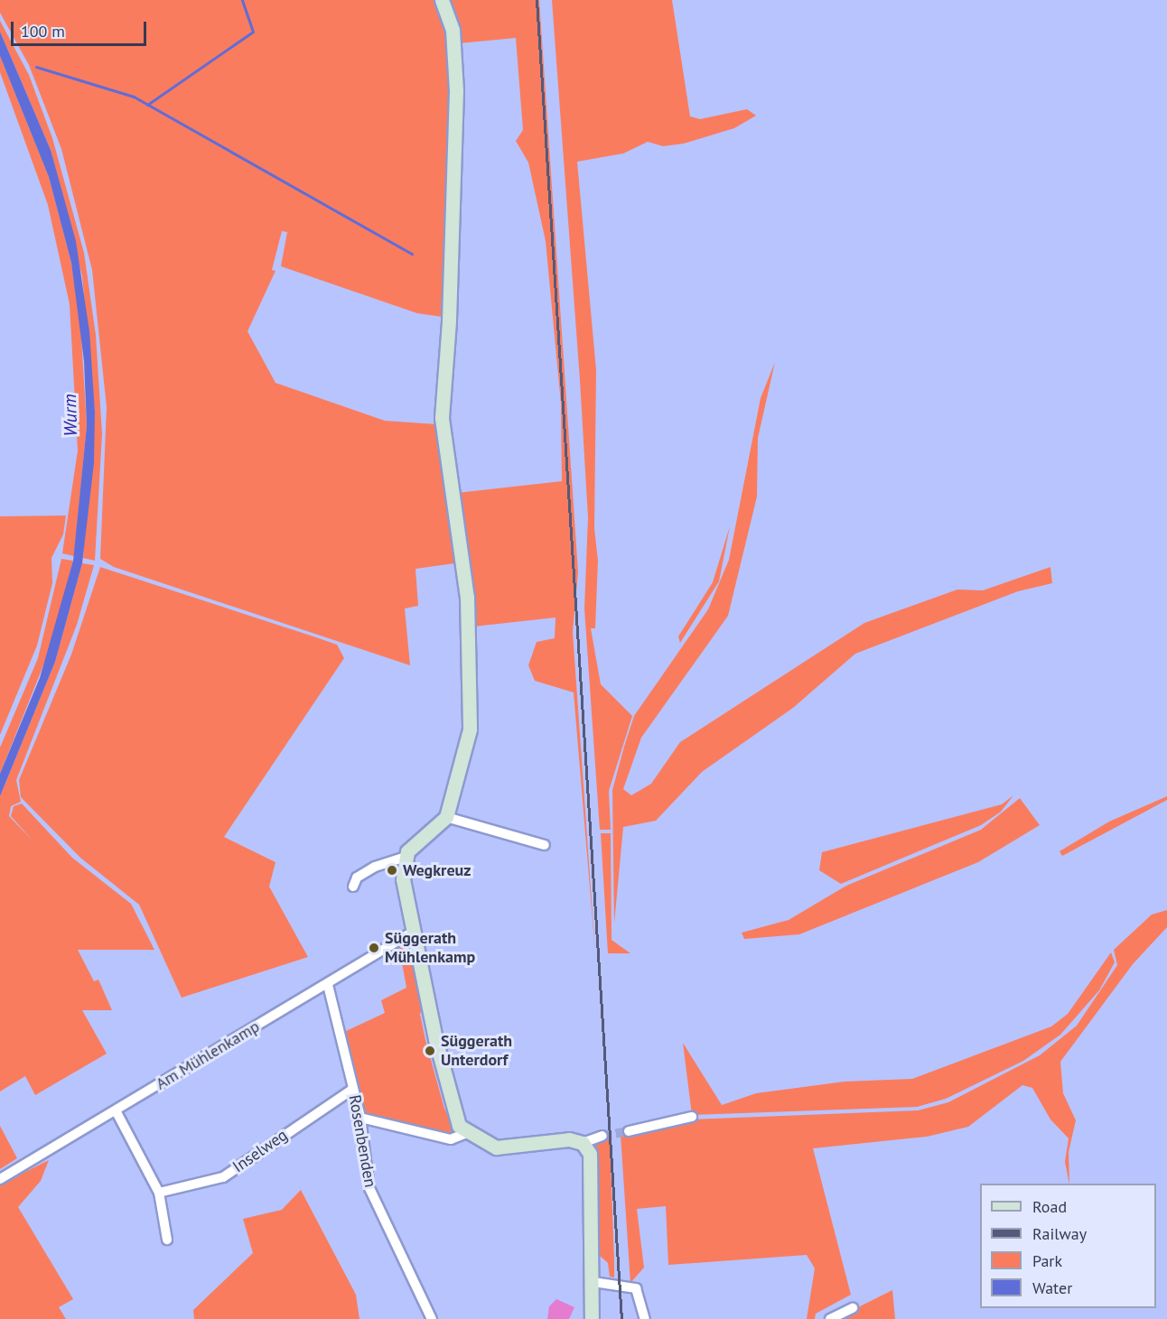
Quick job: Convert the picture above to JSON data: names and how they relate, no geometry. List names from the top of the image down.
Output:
{
  "streets": {
    "street": ["Am Mühlenkamp", "Rosenbenden", "Inselweg"]
  },
  "crossings": [
    ["Am Mühlenkamp", "Rosenbenden"],
    ["Rosenbenden", "Inselweg"]
  ],
  "water": ["Wurm"],
  "places": ["Wegkreuz", "Süggerath Mühlenkamp", "Süggerath Unterdorf"],
  "legend": [
    "Road",
    "Railway",
    "Park",
    "Water"
  ],
  "scale_bar": "100 m"
}
